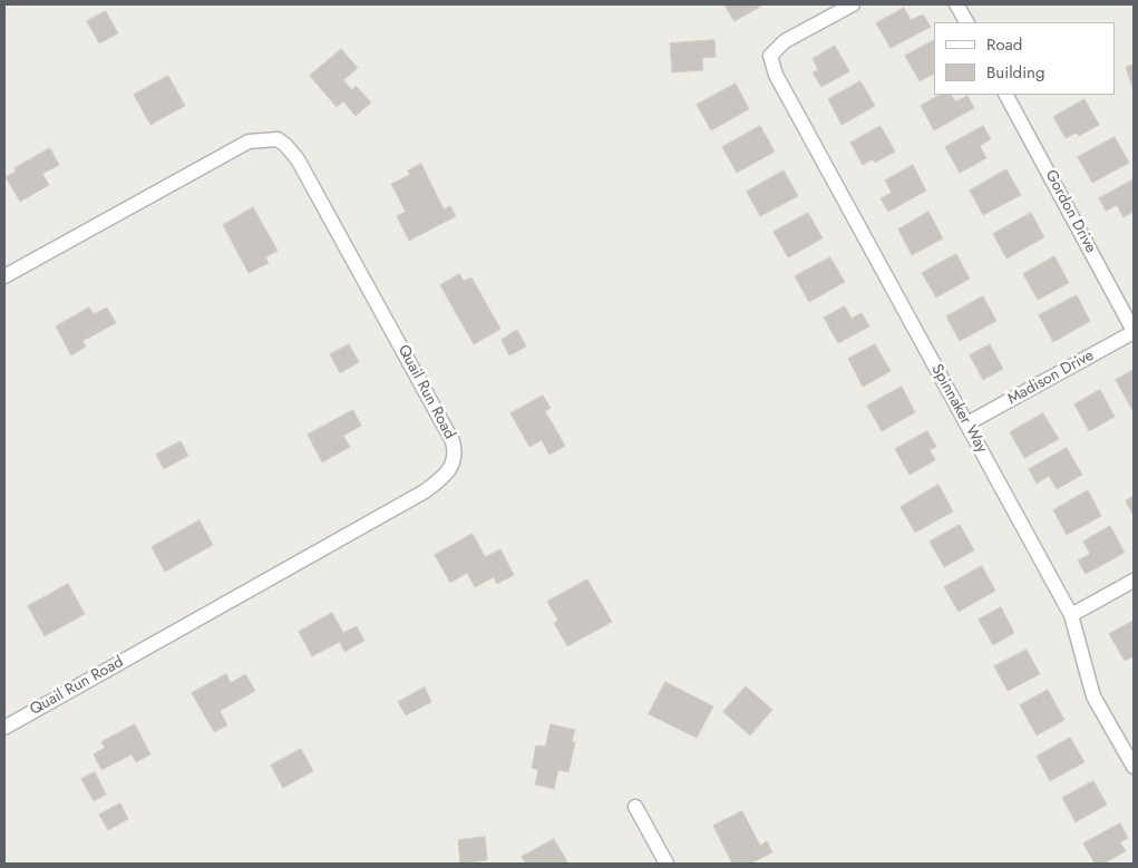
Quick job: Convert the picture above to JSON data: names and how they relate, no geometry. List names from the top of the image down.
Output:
{
  "streets": {
    "street": [
      "Gordon Drive",
      "Madison Drive",
      "Quail Run Road",
      "Spinnaker Way"
    ]
  },
  "crossings": [
    ["Gordon Drive", "Madison Drive"],
    ["Madison Drive", "Spinnaker Way"]
  ],
  "legend": ["Road", "Building"]
}
